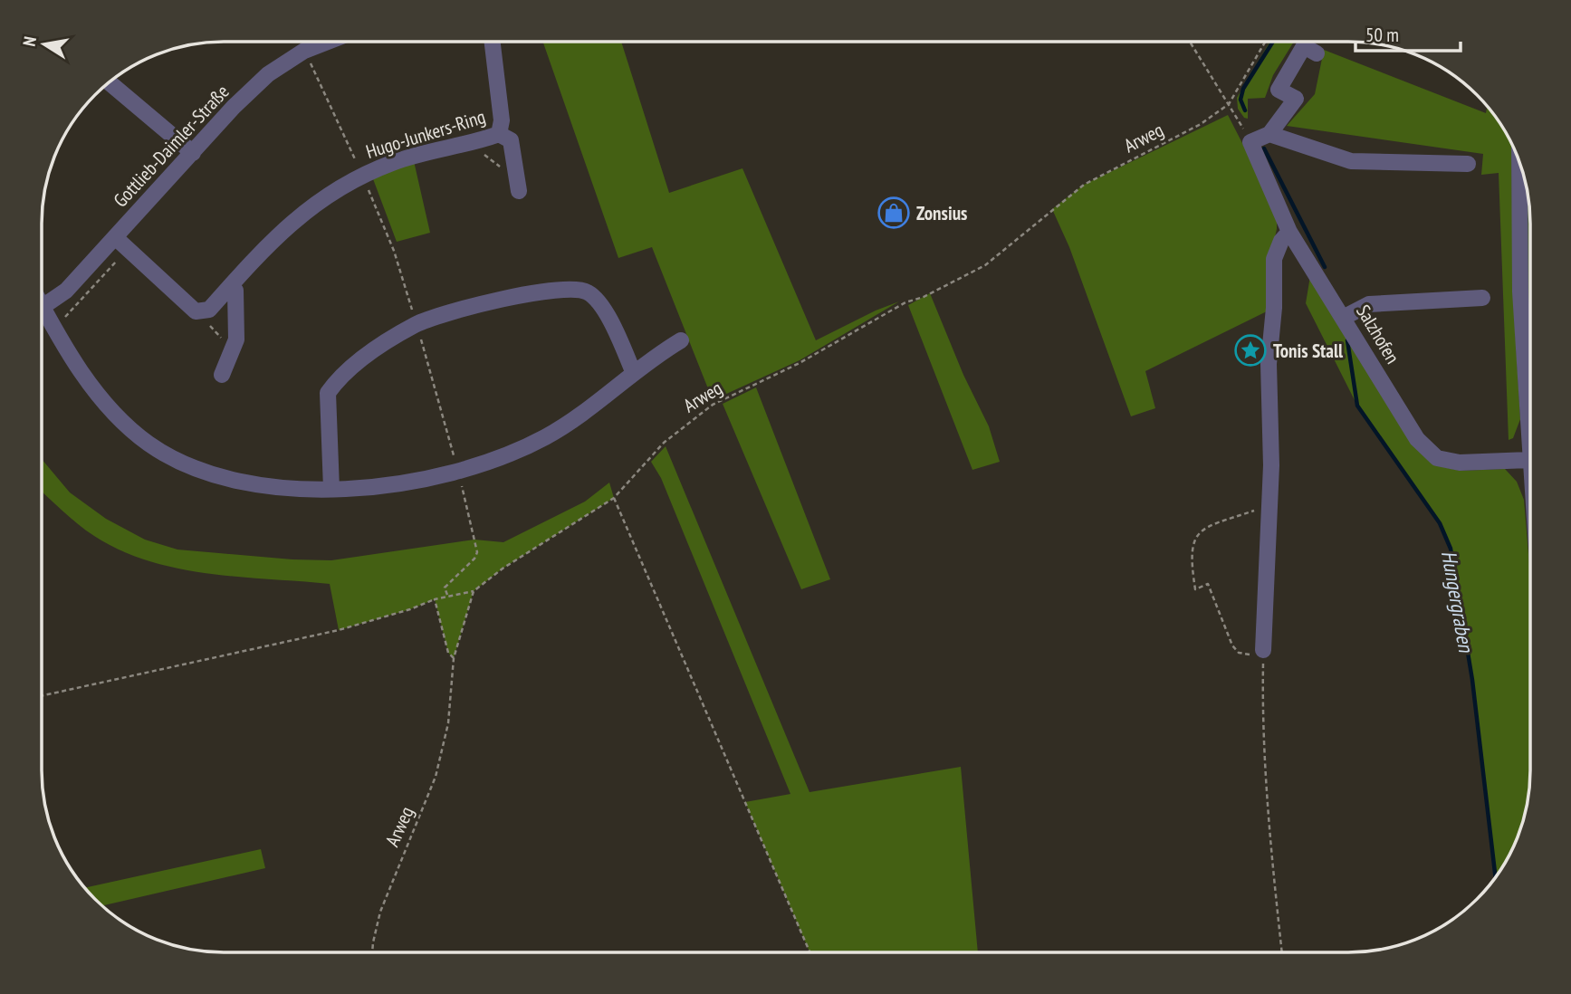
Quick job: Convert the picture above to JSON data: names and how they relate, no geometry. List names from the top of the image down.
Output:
{
  "streets": {
    "street": ["Hugo-Junkers-Ring", "Gottlieb-Daimler-Straße", "Salzhofen"],
    "path": ["Arweg"]
  },
  "water": ["Hungergraben"],
  "places": {
    "shop": ["Zonsius"],
    "place": ["Tonis Stall"]
  },
  "scale_bar": "50 m",
  "north": "left"
}
